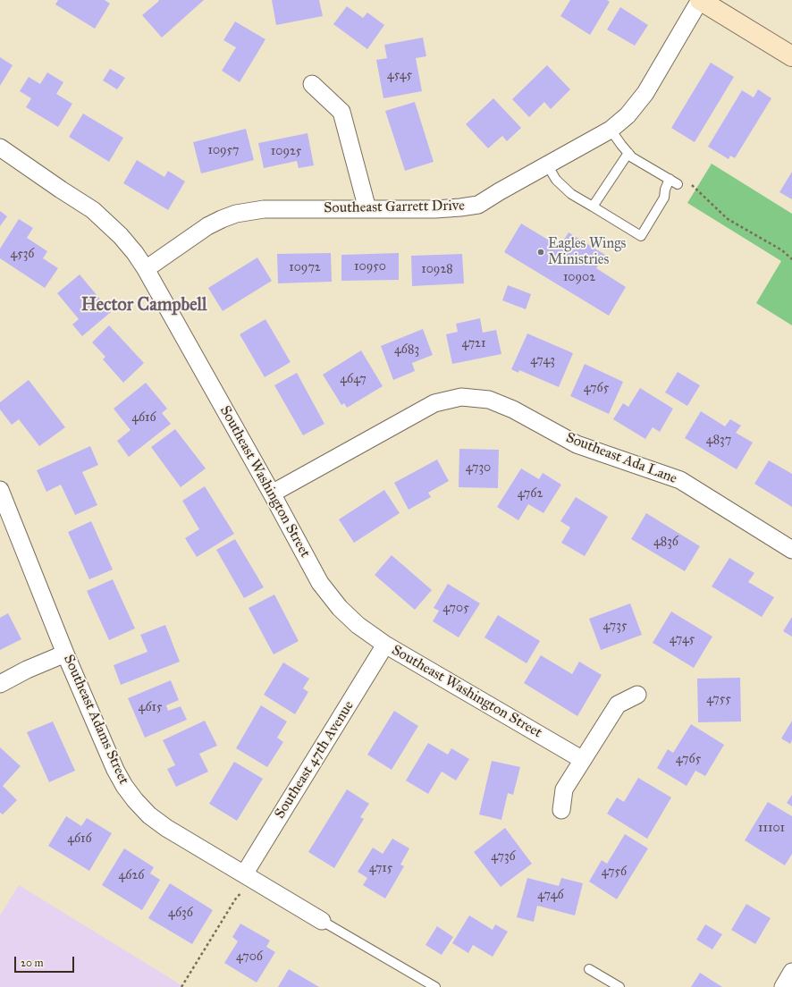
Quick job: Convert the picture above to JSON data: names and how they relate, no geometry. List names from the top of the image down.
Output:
{
  "streets": {
    "street": [
      "Southeast Garrett Drive",
      "Southeast Ada Lane",
      "Southeast Washington Street",
      "Southeast Adams Street",
      "Southeast 47th Avenue"
    ]
  },
  "crossings": [
    ["Southeast Garrett Drive", "Southeast Washington Street"],
    ["Southeast Ada Lane", "Southeast Washington Street"],
    ["Southeast Washington Street", "Southeast 47th Avenue"],
    ["Southeast Adams Street", "Southeast 47th Avenue"]
  ],
  "districts": ["Hector Campbell"],
  "places": ["Eagles Wings Ministries"],
  "house_numbers": [
    "4545",
    "10957",
    "10925",
    "4536",
    "10950",
    "10972",
    "10928",
    "10902",
    "4721",
    "4683",
    "4743",
    "4647",
    "4765",
    "4616",
    "4837",
    "4730",
    "4762",
    "4836",
    "4705",
    "4735",
    "4745",
    "4755",
    "4615",
    "4765",
    "11101",
    "4616",
    "4736",
    "4715",
    "4756",
    "4626",
    "4746",
    "4636",
    "4706"
  ],
  "scale_bar": "20 m"
}
